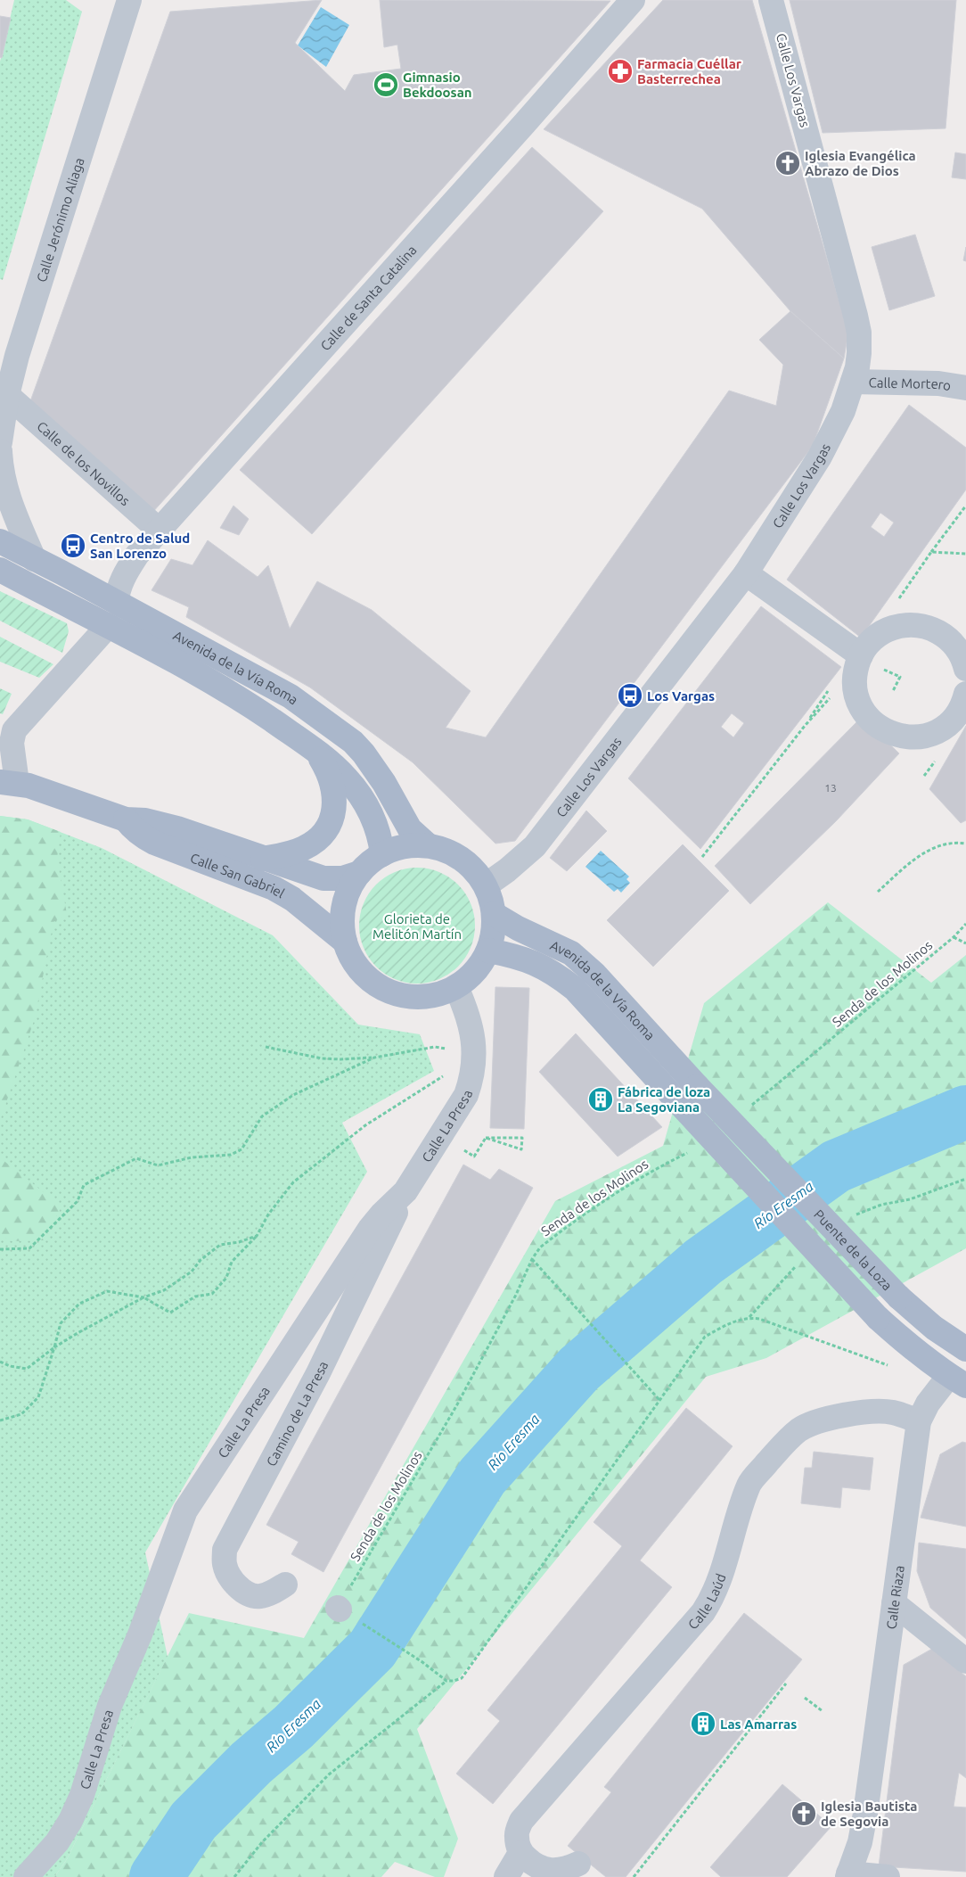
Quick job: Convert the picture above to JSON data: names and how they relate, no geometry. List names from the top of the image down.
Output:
{
  "streets": {
    "main road": ["Avenida de la Vía Roma", "Calle San Gabriel", "Puente de la Loza"],
    "street": [
      "Calle Los Vargas",
      "Calle Jerónimo Aliaga",
      "Calle de Santa Catalina",
      "Calle Mortero",
      "Calle de los Novillos",
      "Calle La Presa",
      "Camino de La Presa",
      "Calle Riaza",
      "Calle Laúd"
    ],
    "path": ["Senda de los Molinos"]
  },
  "crossings": [
    ["Calle Los Vargas", "Calle Mortero"],
    ["Calle Los Vargas", "Avenida de la Vía Roma"],
    ["Calle Los Vargas", "Calle San Gabriel"],
    ["Calle Los Vargas", "Calle La Presa"],
    ["Calle Jerónimo Aliaga", "Calle de los Novillos"],
    ["Calle de Santa Catalina", "Calle de los Novillos"],
    ["Calle de Santa Catalina", "Avenida de la Vía Roma"],
    ["Avenida de la Vía Roma", "Calle San Gabriel"],
    ["Avenida de la Vía Roma", "Calle La Presa"],
    ["Avenida de la Vía Roma", "Puente de la Loza"],
    ["Calle San Gabriel", "Calle La Presa"],
    ["Calle La Presa", "Camino de La Presa"],
    ["Puente de la Loza", "Calle Riaza"],
    ["Calle Riaza", "Calle Laúd"]
  ],
  "water": ["Río Eresma"],
  "parks": ["Glorieta de Melitón Martín"],
  "places": {
    "pharmacy": ["Farmacia Cuéllar Basterrechea"],
    "sports": ["Gimnasio Bekdoosan"],
    "church": ["Iglesia Evangélica Abrazo de Dios", "Iglesia Bautista de Segovia"],
    "bus stop": ["Centro de Salud San Lorenzo", "Los Vargas"],
    "building": ["Fábrica de loza La Segoviana", "Las Amarras"]
  },
  "house_numbers": ["13"]
}
